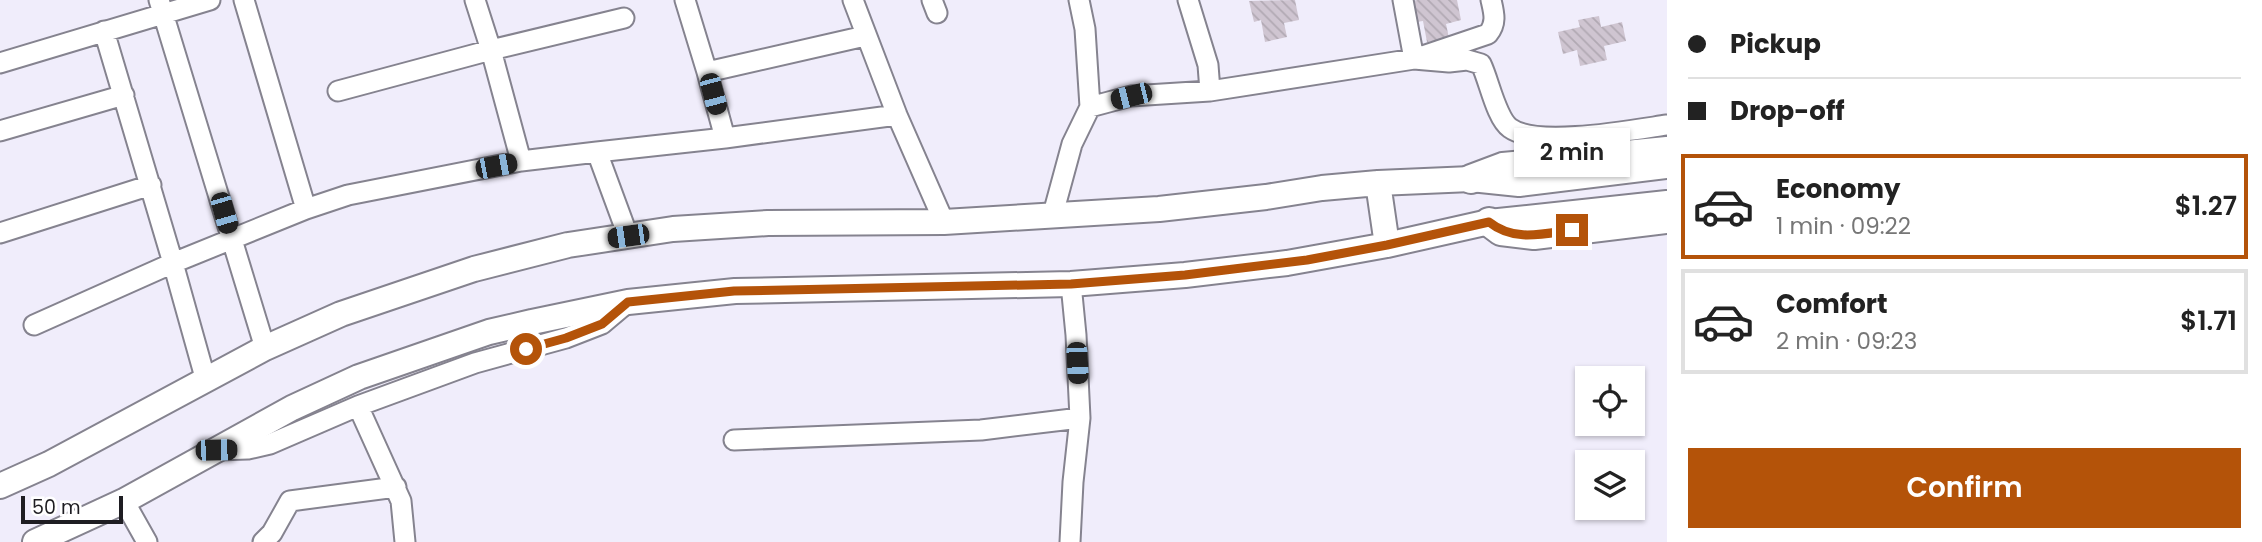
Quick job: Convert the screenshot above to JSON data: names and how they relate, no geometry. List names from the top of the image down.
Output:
{
  "scale_bar": "50 m",
  "page": {
    "banner": ["Pickup", "Drop-off"],
    "bubble": "2 min",
    "list": [
      {
        "name": "Economy",
        "note": "1 min · 09:22",
        "value": "$1.27"
      },
      {
        "name": "Comfort",
        "note": "2 min · 09:23",
        "value": "$1.71"
      }
    ],
    "buttons": "Confirm",
    "scale": "50 m"
  }
}
